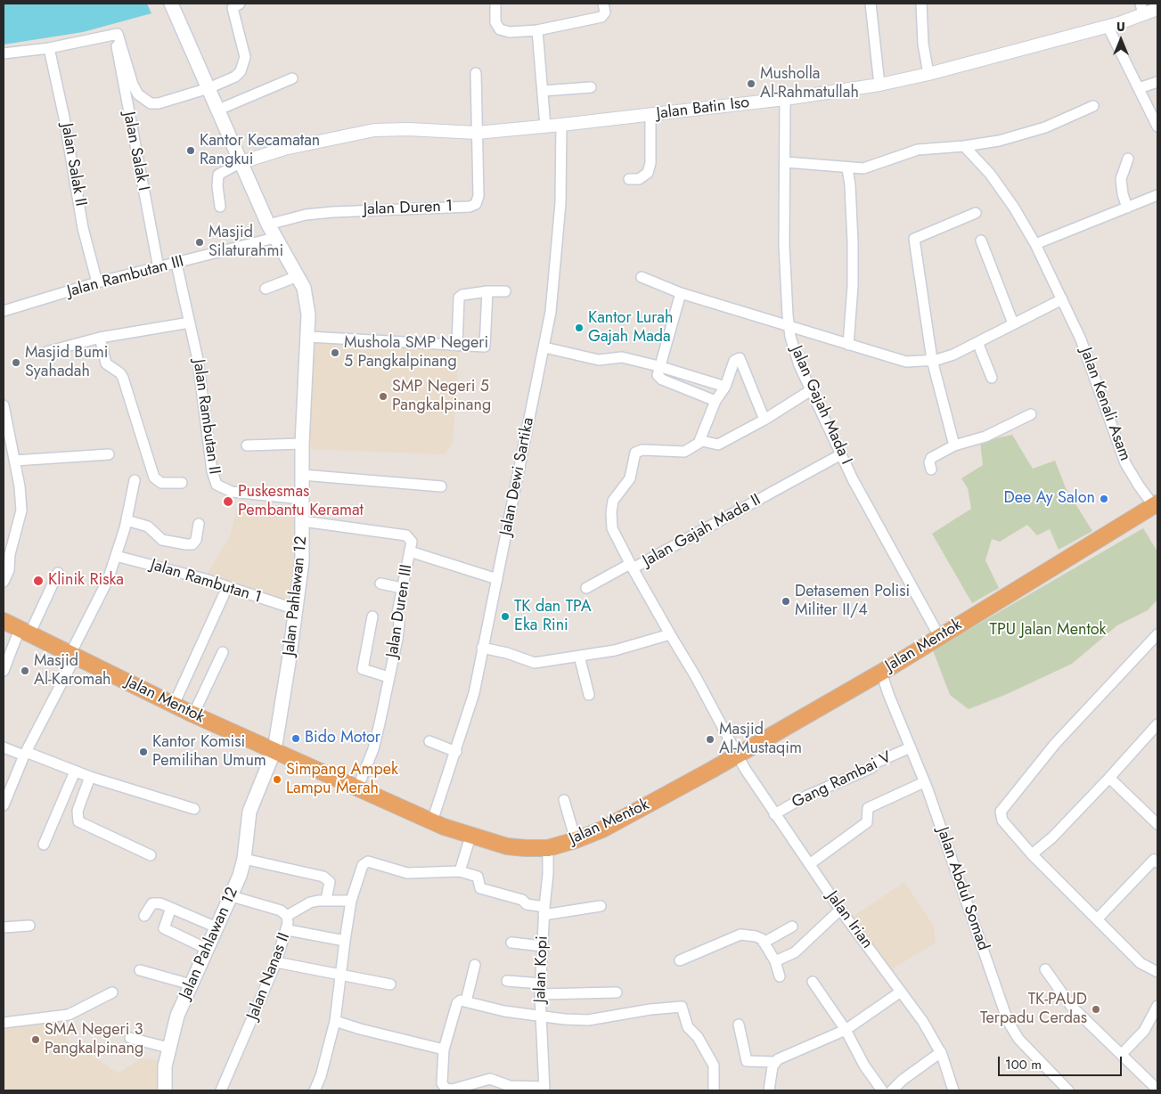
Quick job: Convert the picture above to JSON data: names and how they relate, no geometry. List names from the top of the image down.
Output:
{
  "streets": {
    "highway": ["Jalan Mentok"],
    "main road": ["Jalan Pahlawan 12"],
    "street": [
      "Jalan Batin Iso",
      "Jalan Salak I",
      "Jalan Salak II",
      "Jalan Duren 1",
      "Jalan Rambutan III",
      "Jalan Kenali Asam",
      "Jalan Gajah Mada I",
      "Jalan Rambutan II",
      "Jalan Dewi Sartika",
      "Jalan Gajah Mada II",
      "Jalan Rambutan 1",
      "Jalan Duren III",
      "Gang Rambai V",
      "Jalan Abdul Somad",
      "Jalan Irian",
      "Jalan Kopi",
      "Jalan Nanas II"
    ]
  },
  "crossings": [
    ["Jalan Batin Iso", "Jalan Duren 1"],
    ["Jalan Batin Iso", "Jalan Gajah Mada I"],
    ["Jalan Batin Iso", "Jalan Dewi Sartika"],
    ["Jalan Batin Iso", "Jalan Pahlawan 12"],
    ["Jalan Salak I", "Jalan Rambutan III"],
    ["Jalan Salak II", "Jalan Rambutan III"],
    ["Jalan Duren 1", "Jalan Pahlawan 12"],
    ["Jalan Rambutan III", "Jalan Rambutan II"],
    ["Jalan Rambutan III", "Jalan Pahlawan 12"],
    ["Jalan Kenali Asam", "Jalan Mentok"],
    ["Jalan Gajah Mada I", "Jalan Gajah Mada II"],
    ["Jalan Gajah Mada I", "Jalan Mentok"],
    ["Jalan Rambutan II", "Jalan Pahlawan 12"],
    ["Jalan Dewi Sartika", "Jalan Mentok"],
    ["Jalan Gajah Mada II", "Jalan Mentok"],
    ["Jalan Gajah Mada II", "Jalan Irian"],
    ["Jalan Rambutan 1", "Jalan Pahlawan 12"],
    ["Jalan Pahlawan 12", "Jalan Duren III"],
    ["Jalan Pahlawan 12", "Jalan Mentok"],
    ["Jalan Pahlawan 12", "Jalan Nanas II"],
    ["Jalan Duren III", "Jalan Mentok"],
    ["Jalan Mentok", "Jalan Abdul Somad"],
    ["Jalan Mentok", "Jalan Irian"],
    ["Jalan Mentok", "Jalan Kopi"],
    ["Gang Rambai V", "Jalan Abdul Somad"],
    ["Gang Rambai V", "Jalan Irian"]
  ],
  "parks": ["TPU Jalan Mentok"],
  "places": [
    "Musholla Al-Rahmatullah",
    "Kantor Kecamatan Rangkui",
    "Masjid Silaturahmi",
    "Kantor Lurah Gajah Mada",
    "Mushola SMP Negeri 5 Pangkalpinang",
    "Masjid Bumi Syahadah",
    "SMP Negeri 5 Pangkalpinang",
    "Dee Ay Salon",
    "Puskesmas Pembantu Keramat",
    "Klinik Riska",
    "Detasemen Polisi Militer II/4",
    "TK dan TPA Eka Rini",
    "Masjid Al-Karomah",
    "Bido Motor",
    "Masjid Al-Mustaqim",
    "Kantor Komisi Pemilihan Umum",
    "Simpang Ampek Lampu Merah",
    "TK-PAUD Terpadu Cerdas",
    "SMA Negeri 3 Pangkalpinang"
  ],
  "scale_bar": "100 m",
  "north": "top"
}
